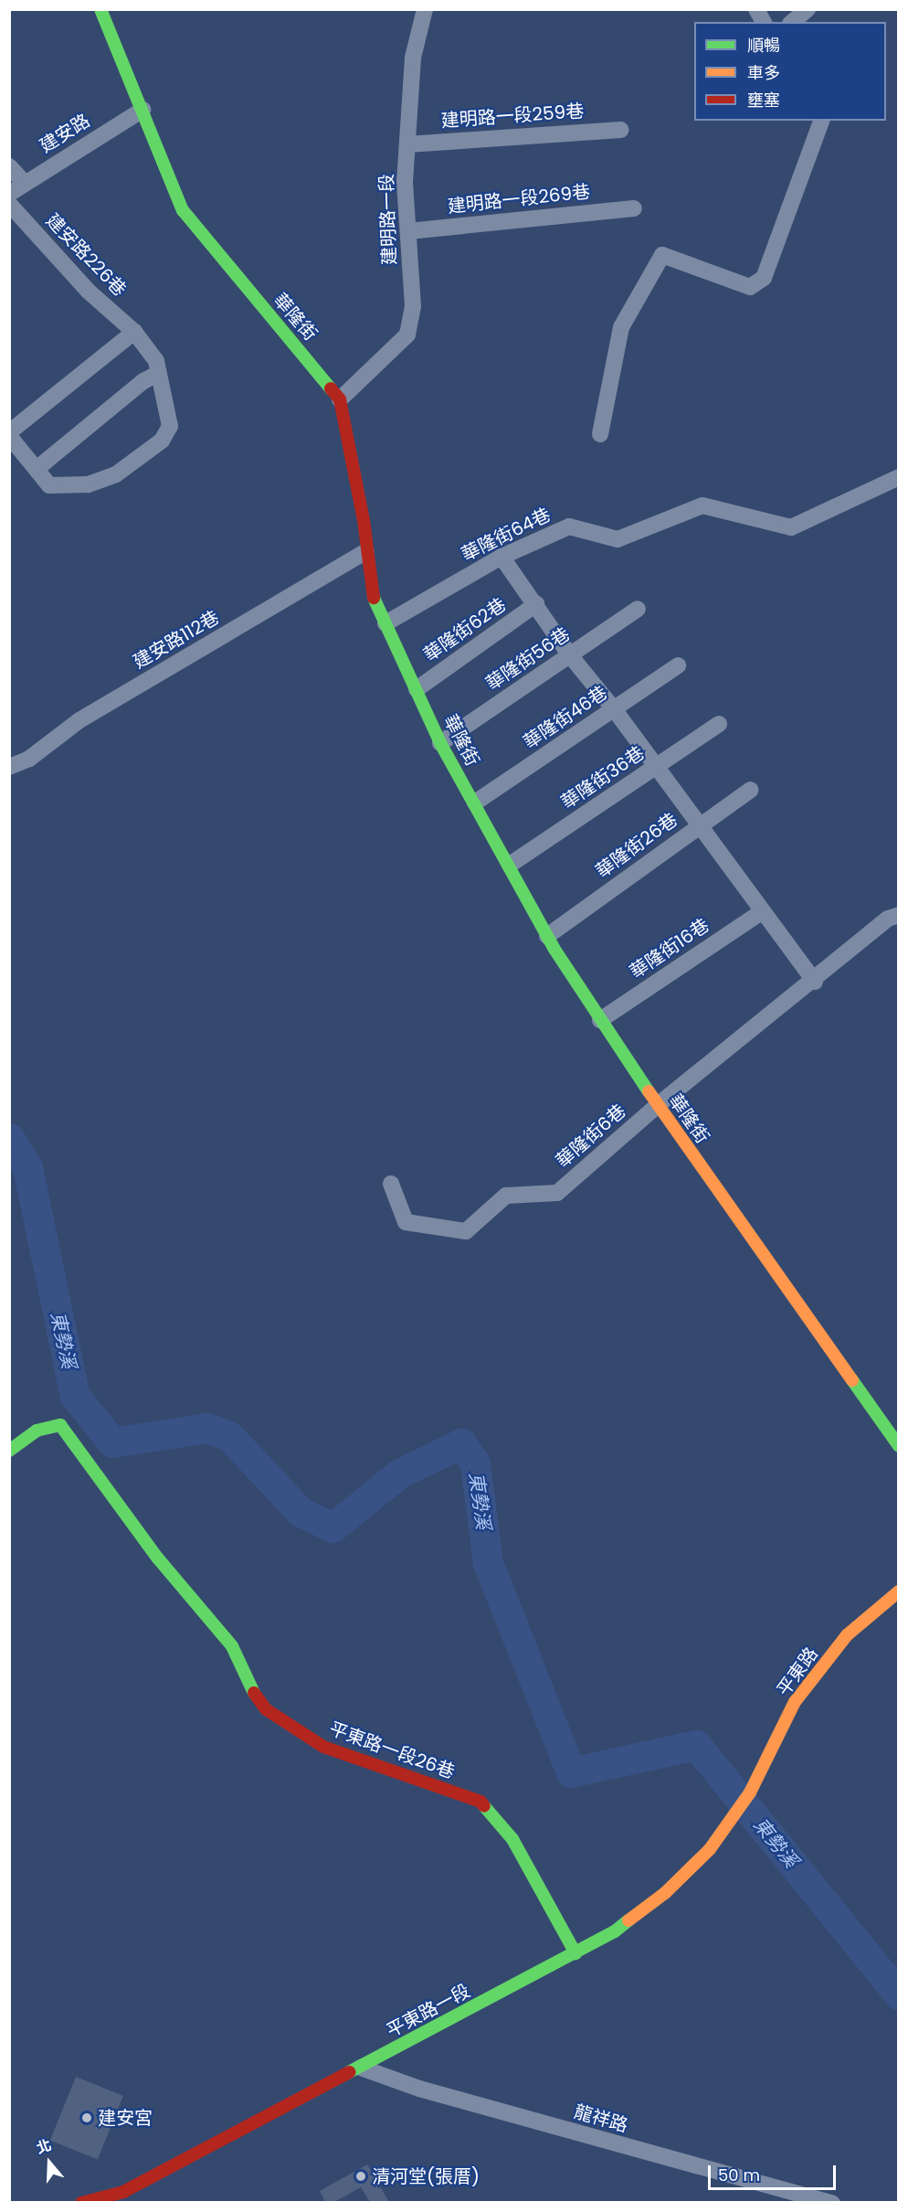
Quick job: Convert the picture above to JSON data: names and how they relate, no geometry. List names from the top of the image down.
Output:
{
  "streets": {
    "street": [
      "建明路一段259巷",
      "建安路",
      "建明路一段269巷",
      "建明路一段",
      "建安路226巷",
      "華隆街",
      "華隆街64巷",
      "華隆街62巷",
      "建安路112巷",
      "華隆街56巷",
      "華隆街46巷",
      "華隆街36巷",
      "華隆街26巷",
      "華隆街16巷",
      "華隆街6巷",
      "平東路",
      "平東路一段26巷",
      "平東路一段",
      "龍祥路"
    ]
  },
  "crossings": [
    ["建明路一段259巷", "建明路一段"],
    ["建安路", "華隆街"],
    ["建明路一段269巷", "建明路一段"],
    ["建明路一段", "華隆街"],
    ["華隆街", "華隆街64巷"],
    ["華隆街", "華隆街62巷"],
    ["華隆街", "建安路112巷"],
    ["華隆街", "華隆街56巷"],
    ["華隆街", "華隆街46巷"],
    ["華隆街", "華隆街36巷"],
    ["華隆街", "華隆街26巷"],
    ["華隆街", "華隆街16巷"],
    ["華隆街", "華隆街6巷"],
    ["平東路", "平東路一段"],
    ["平東路一段26巷", "平東路一段"],
    ["平東路一段", "龍祥路"]
  ],
  "water": ["東勢溪"],
  "places": ["建安宮", "清河堂(張厝)"],
  "legend": ["順暢", "車多", "壅塞"],
  "scale_bar": "50 m",
  "north": "top"
}
